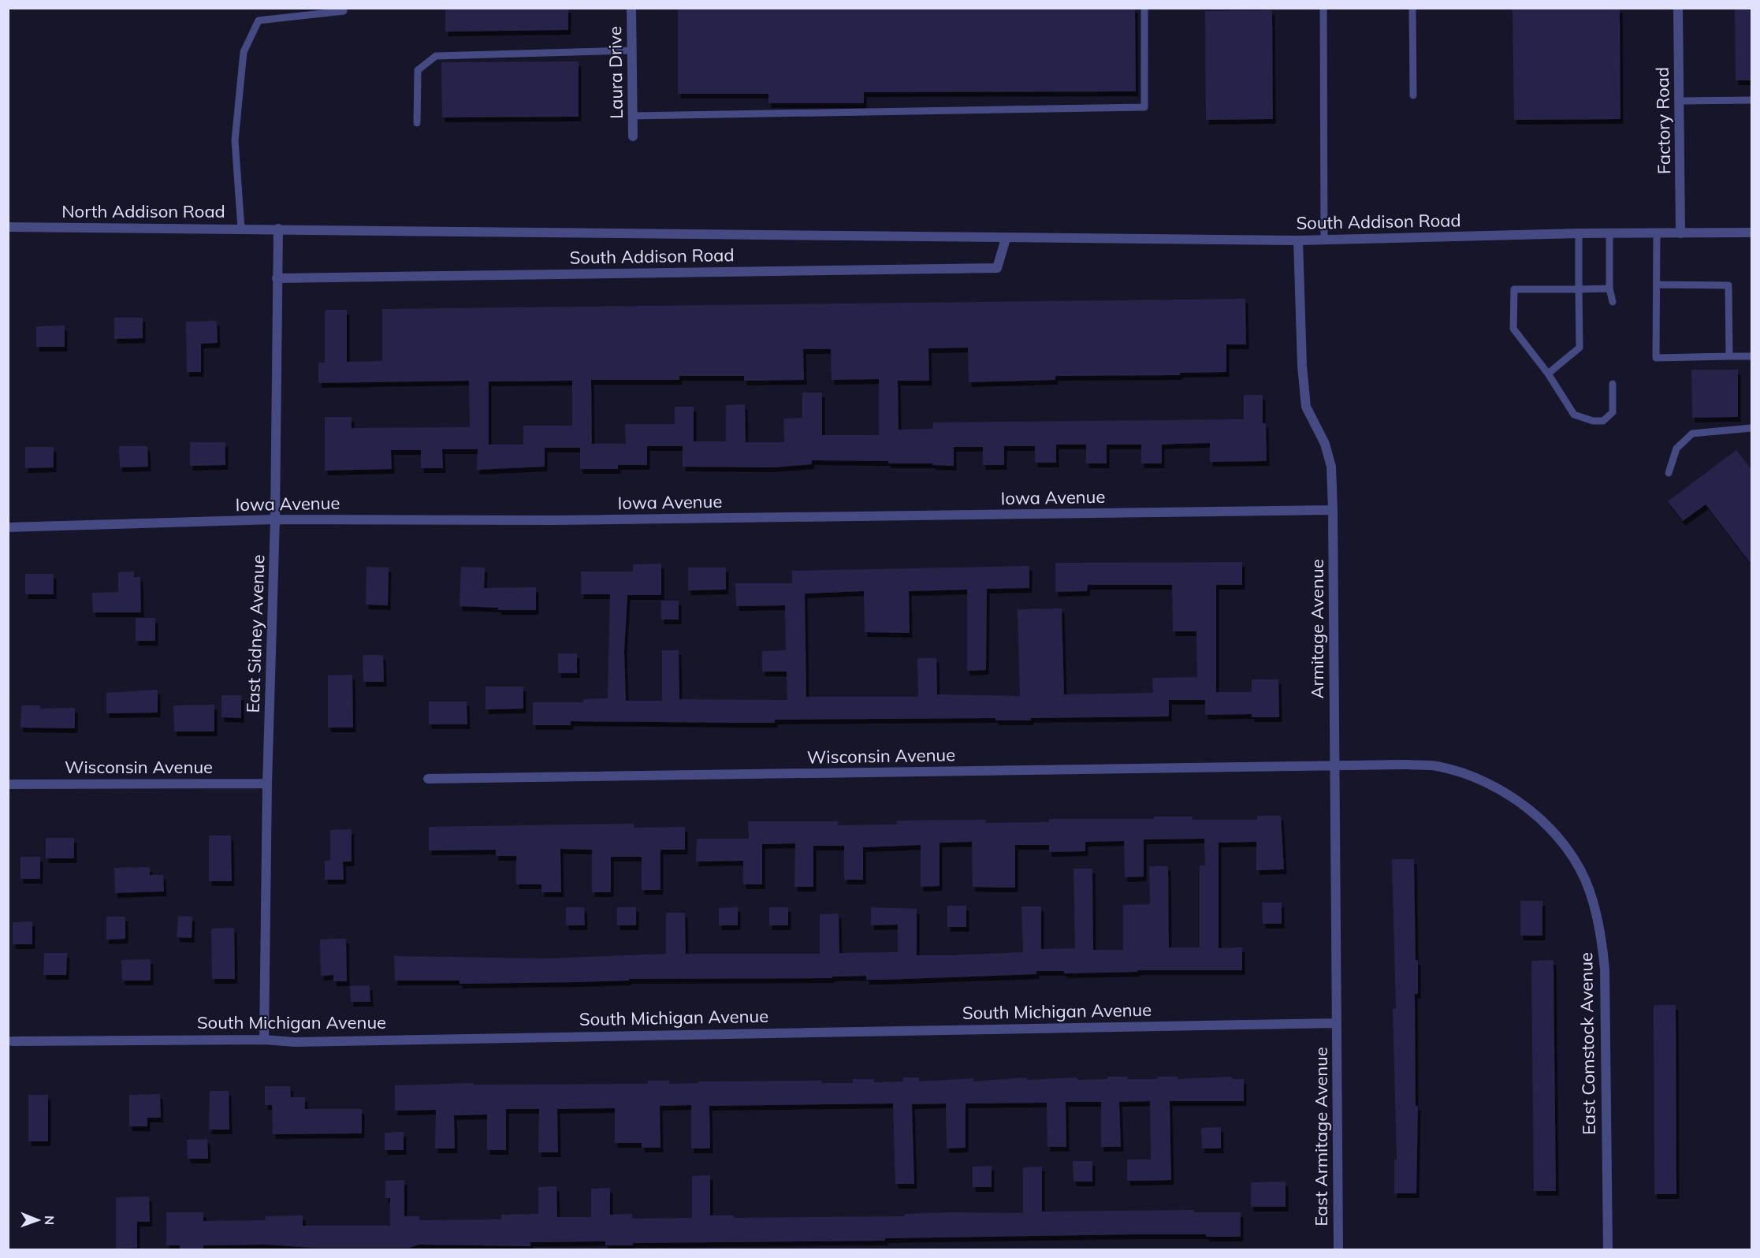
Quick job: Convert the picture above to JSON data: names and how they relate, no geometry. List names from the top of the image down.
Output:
{
  "streets": {
    "street": [
      "Laura Drive",
      "Factory Road",
      "North Addison Road",
      "South Addison Road",
      "Iowa Avenue",
      "Armitage Avenue",
      "East Sidney Avenue",
      "Wisconsin Avenue",
      "South Michigan Avenue",
      "East Comstock Avenue",
      "East Armitage Avenue"
    ]
  },
  "crossings": [
    ["Factory Road", "South Addison Road"],
    ["North Addison Road", "South Addison Road"],
    ["North Addison Road", "East Sidney Avenue"],
    ["South Addison Road", "Armitage Avenue"],
    ["South Addison Road", "East Sidney Avenue"],
    ["Iowa Avenue", "Armitage Avenue"],
    ["Iowa Avenue", "East Sidney Avenue"],
    ["Armitage Avenue", "Wisconsin Avenue"],
    ["Armitage Avenue", "South Michigan Avenue"],
    ["Armitage Avenue", "East Comstock Avenue"],
    ["Armitage Avenue", "East Armitage Avenue"],
    ["East Sidney Avenue", "Wisconsin Avenue"],
    ["East Sidney Avenue", "South Michigan Avenue"],
    ["Wisconsin Avenue", "East Comstock Avenue"],
    ["South Michigan Avenue", "East Armitage Avenue"]
  ],
  "north": "right"
}
